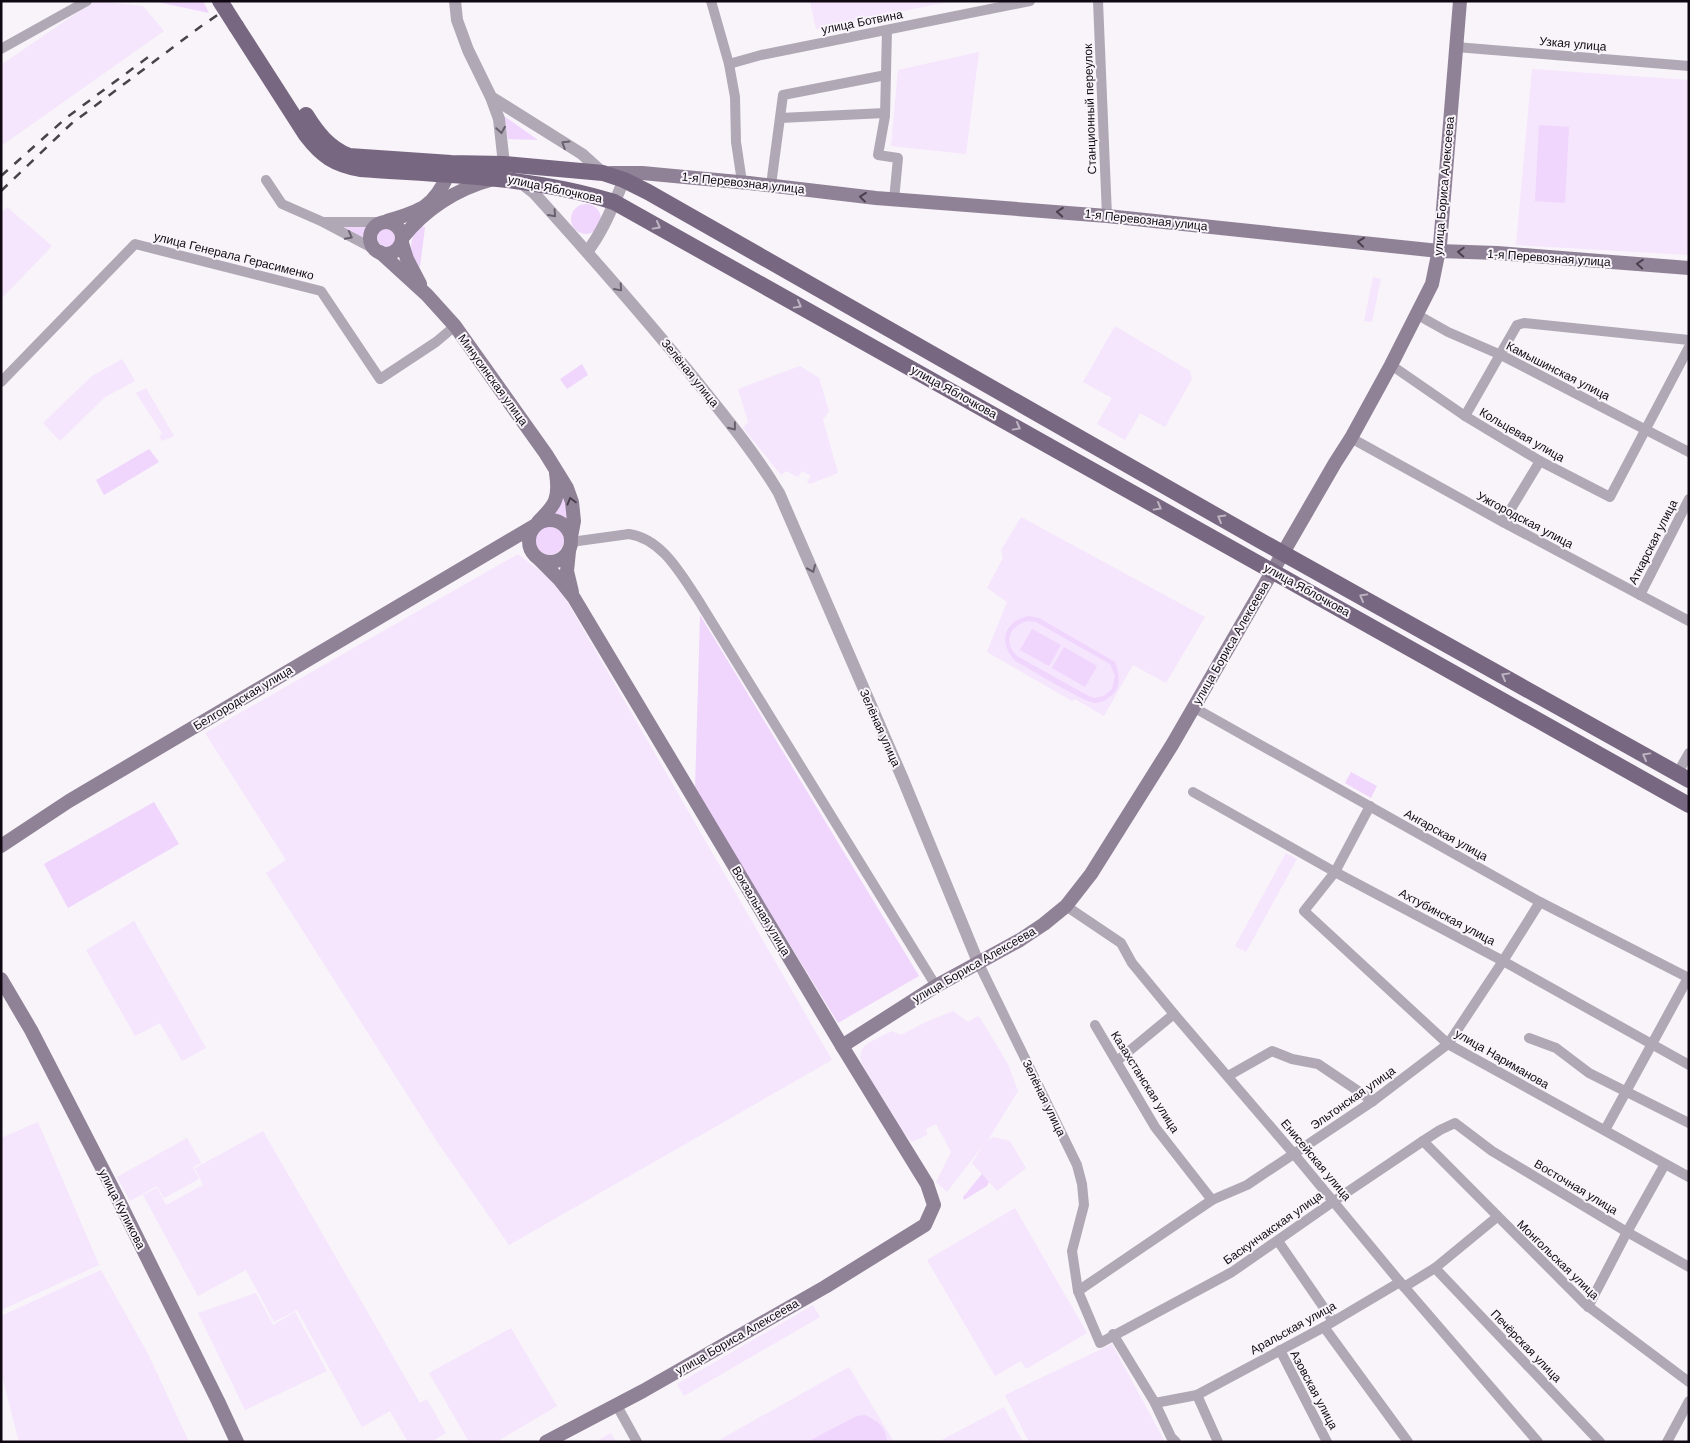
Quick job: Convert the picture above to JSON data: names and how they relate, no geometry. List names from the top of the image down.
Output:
{
  "streets": {
    "main road": [
      "1-я Перевозная улица",
      "улица Бориса Алексеева",
      "улица Яблочкова",
      "Минусинская улица",
      "Белгородская улица",
      "Вокзальная улица",
      "улица Куликова"
    ],
    "street": [
      "улица Ботвина",
      "Узкая улица",
      "Станционный переулок",
      "улица Генерала Герасименко",
      "Камышинская улица",
      "Зелёная улица",
      "Кольцевая улица",
      "Ужгородская улица",
      "Аткарская улица",
      "Ангарская улица",
      "Ахтубинская улица",
      "улица Нариманова",
      "Казахстанская улица",
      "Эльтонская улица",
      "Енисейская улица",
      "Восточная улица",
      "Баскунчакская улица",
      "Монгольская улица",
      "Аральская улица",
      "Печёрская улица",
      "Азовская улица"
    ]
  },
  "crossings": [
    ["Узкая улица", "улица Бориса Алексеева"],
    ["Станционный переулок", "1-я Перевозная улица"],
    ["1-я Перевозная улица", "улица Бориса Алексеева"],
    ["1-я Перевозная улица", "улица Яблочкова"],
    ["улица Бориса Алексеева", "улица Яблочкова"],
    ["улица Бориса Алексеева", "Камышинская улица"],
    ["улица Бориса Алексеева", "Зелёная улица"],
    ["улица Бориса Алексеева", "Ужгородская улица"],
    ["улица Бориса Алексеева", "Ангарская улица"],
    ["улица Бориса Алексеева", "Вокзальная улица"],
    ["улица Бориса Алексеева", "Енисейская улица"],
    ["улица Яблочкова", "Зелёная улица"],
    ["улица Генерала Герасименко", "Минусинская улица"],
    ["Камышинская улица", "Кольцевая улица"],
    ["Зелёная улица", "Эльтонская улица"],
    ["Зелёная улица", "Баскунчакская улица"],
    ["Минусинская улица", "Белгородская улица"],
    ["Минусинская улица", "Вокзальная улица"],
    ["Ужгородская улица", "Аткарская улица"],
    ["Белгородская улица", "Вокзальная улица"],
    ["Ангарская улица", "Эльтонская улица"],
    ["Ахтубинская улица", "улица Нариманова"],
    ["Ахтубинская улица", "Эльтонская улица"],
    ["улица Нариманова", "Эльтонская улица"],
    ["Казахстанская улица", "Эльтонская улица"],
    ["Эльтонская улица", "Енисейская улица"],
    ["Енисейская улица", "Баскунчакская улица"],
    ["Енисейская улица", "Аральская улица"],
    ["Восточная улица", "Баскунчакская улица"],
    ["Баскунчакская улица", "Монгольская улица"],
    ["Монгольская улица", "Аральская улица"],
    ["Аральская улица", "Печёрская улица"],
    ["Аральская улица", "Азовская улица"]
  ],
  "one_way": ["1-я Перевозная улица"]
}
